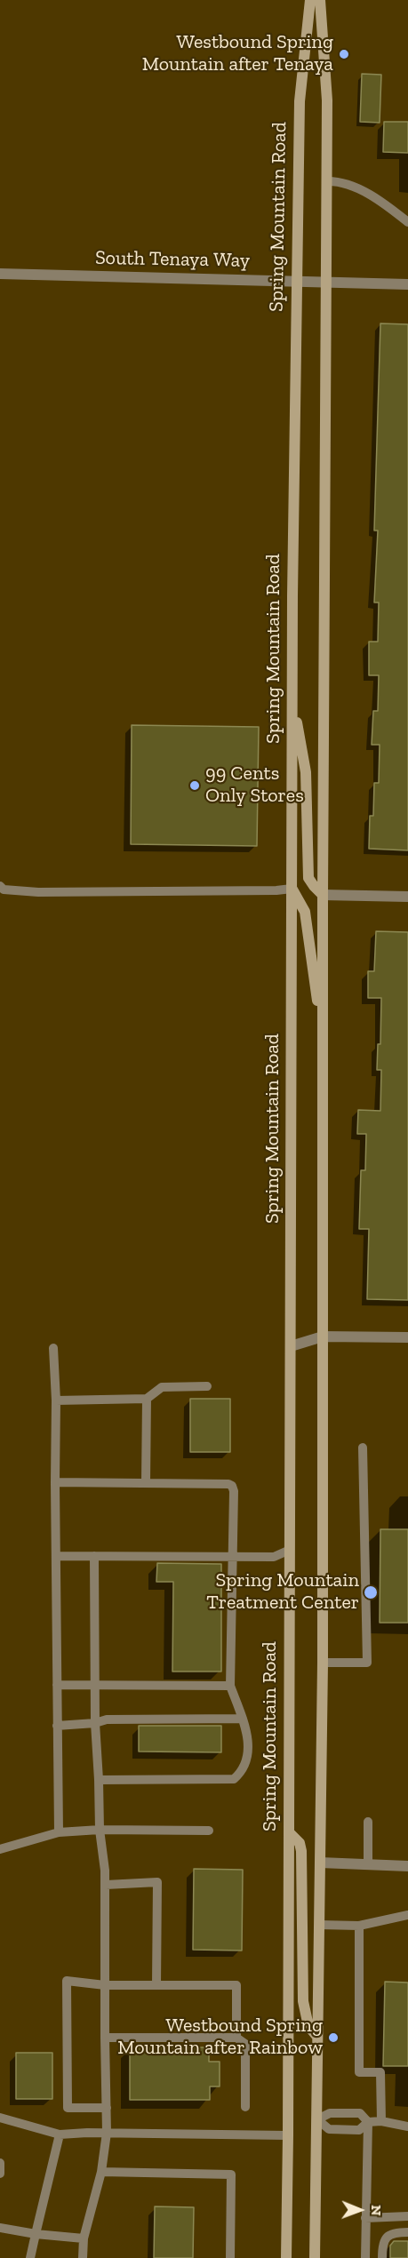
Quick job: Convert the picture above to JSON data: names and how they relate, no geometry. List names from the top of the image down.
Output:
{
  "streets": {
    "main road": ["Spring Mountain Road"],
    "street": ["South Tenaya Way"]
  },
  "crossings": [
    ["Spring Mountain Road", "South Tenaya Way"]
  ],
  "places": [
    "Westbound Spring Mountain after Tenaya",
    "99 Cents Only Stores",
    "Spring Mountain Treatment Center",
    "Westbound Spring Mountain after Rainbow"
  ],
  "north": "right"
}
